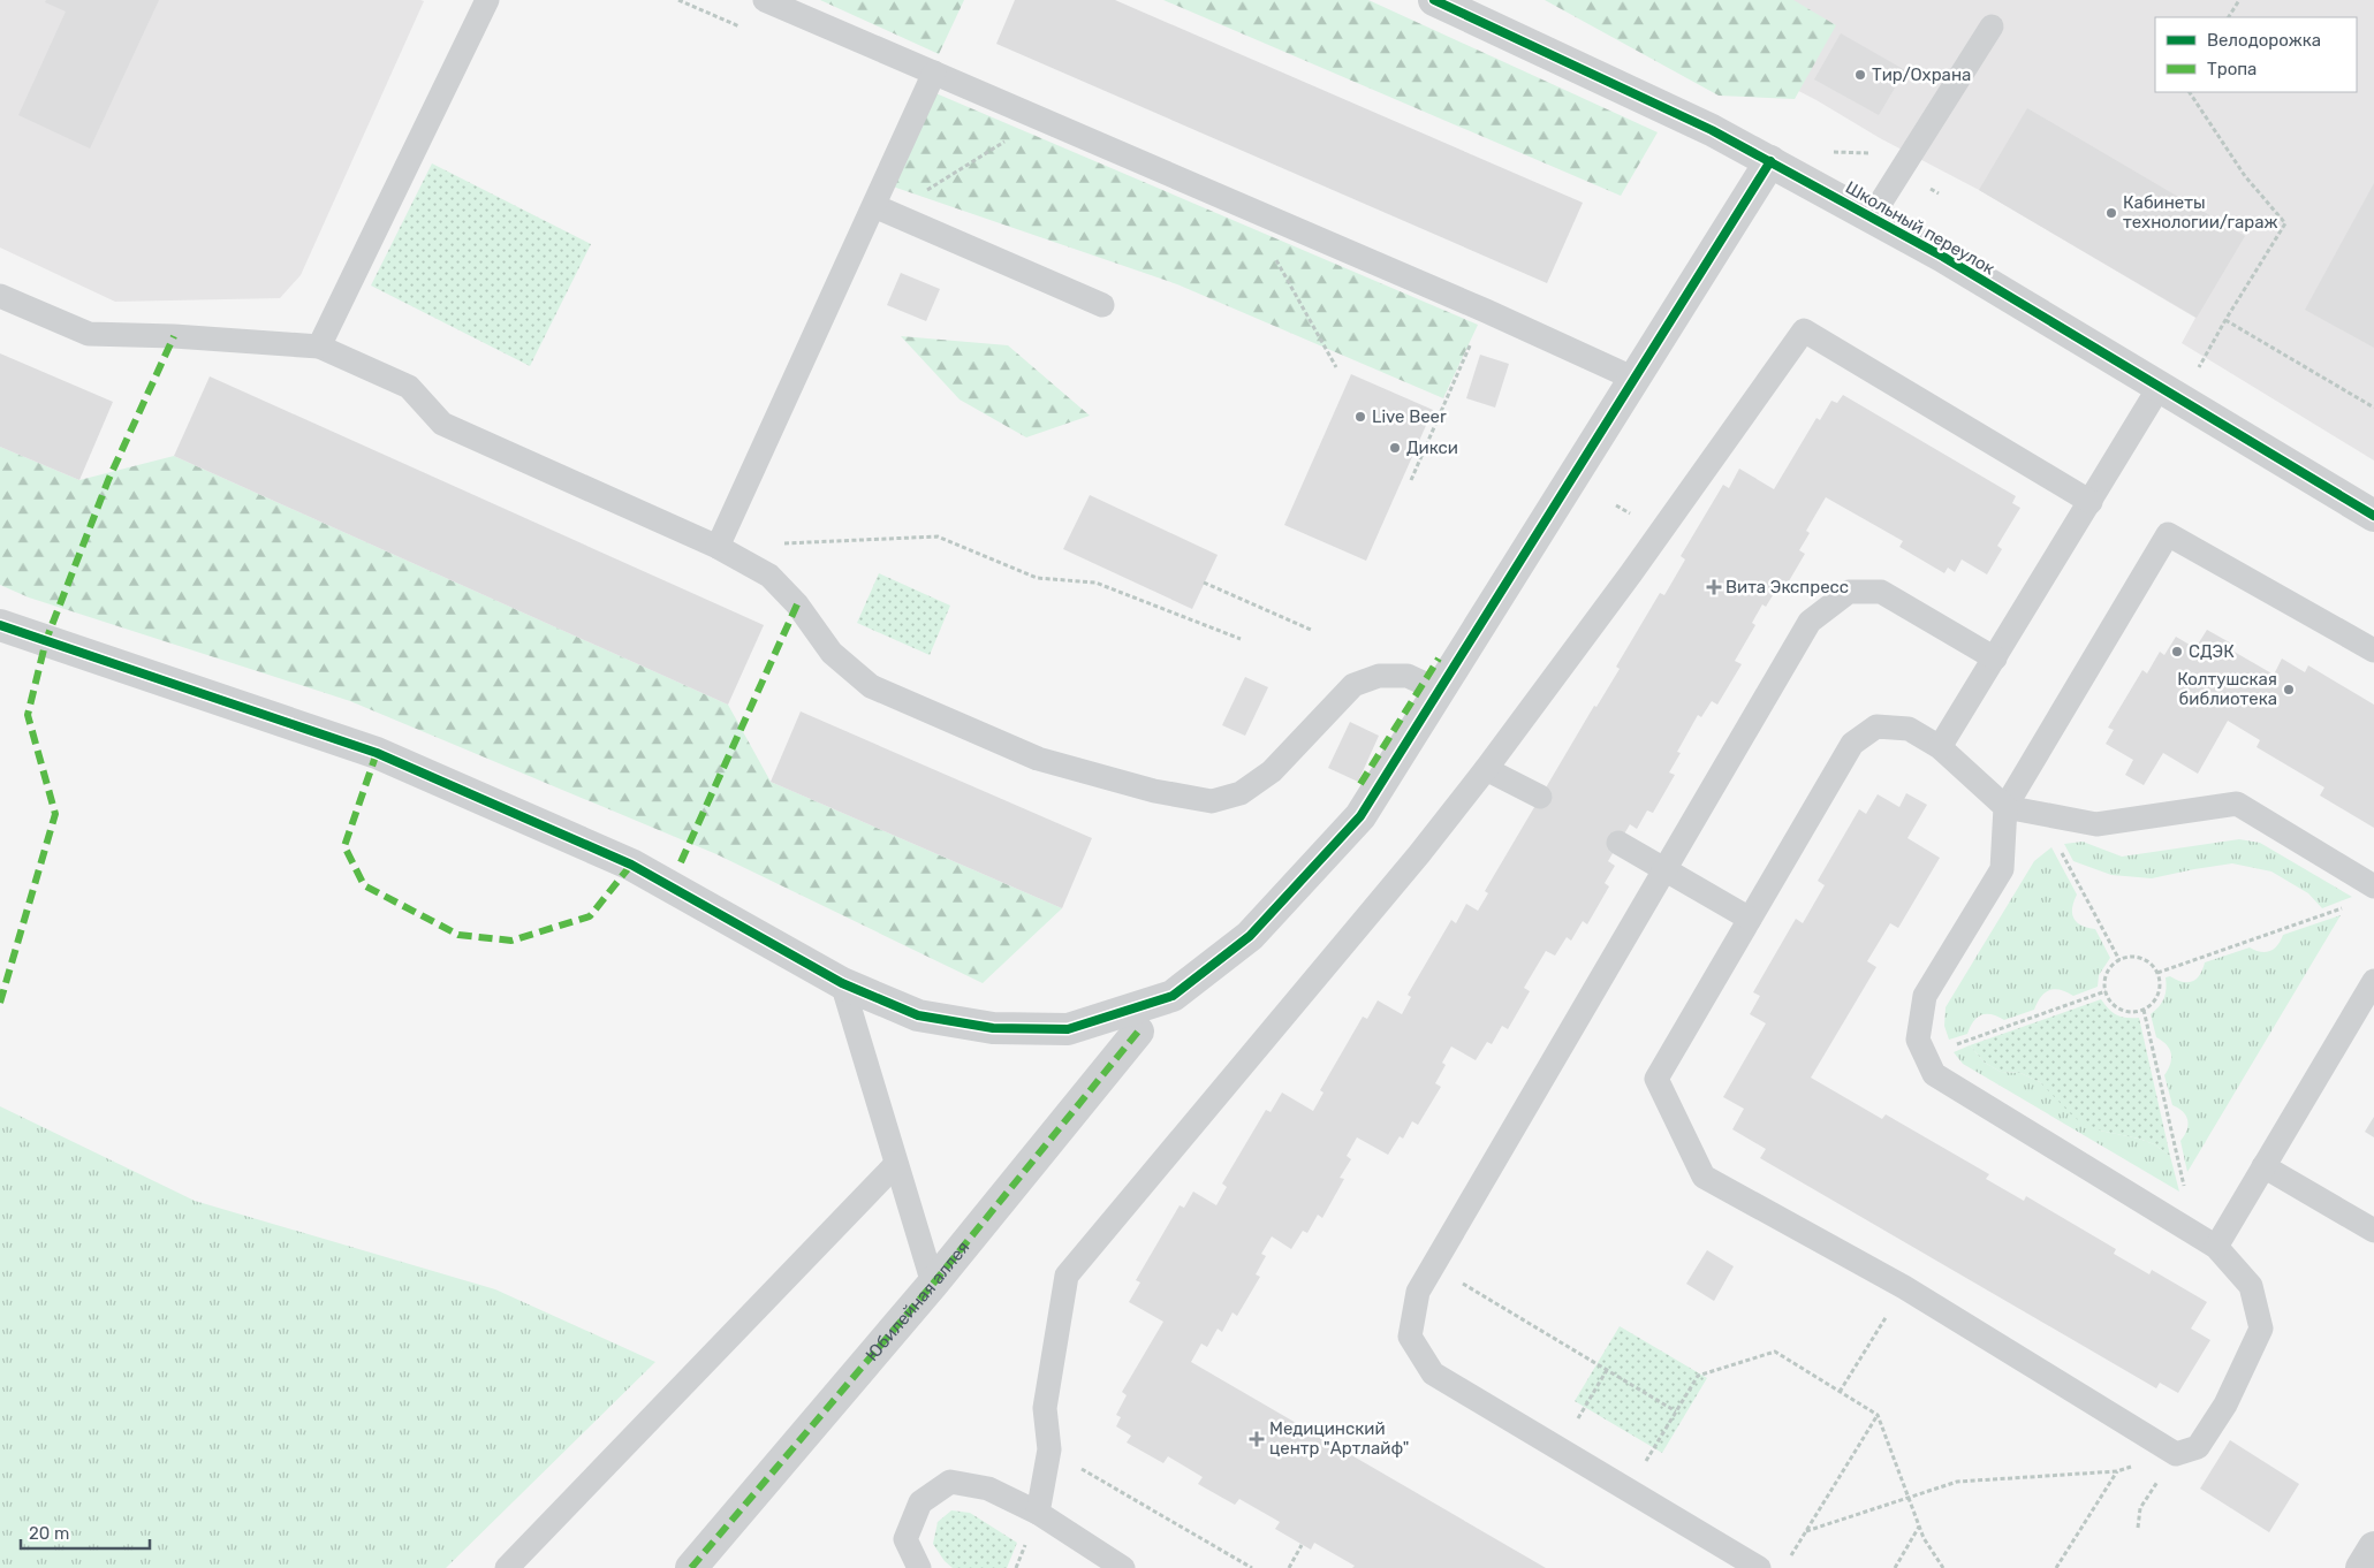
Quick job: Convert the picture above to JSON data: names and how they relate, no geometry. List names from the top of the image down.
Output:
{
  "streets": {
    "street": ["Школьный переулок", "Юбилейная аллея"]
  },
  "places": {
    "other": [
      "Тир/Охрана",
      "Кабинеты технологии/гараж",
      "Live Beer",
      "Дикси",
      "СДЭК",
      "Колтушская библиотека"
    ],
    "health": ["Вита Экспресс", "Медицинский центр \"Артлайф\""]
  },
  "legend": ["Велодорожка", "Тропа"],
  "scale_bar": "20 m"
}
